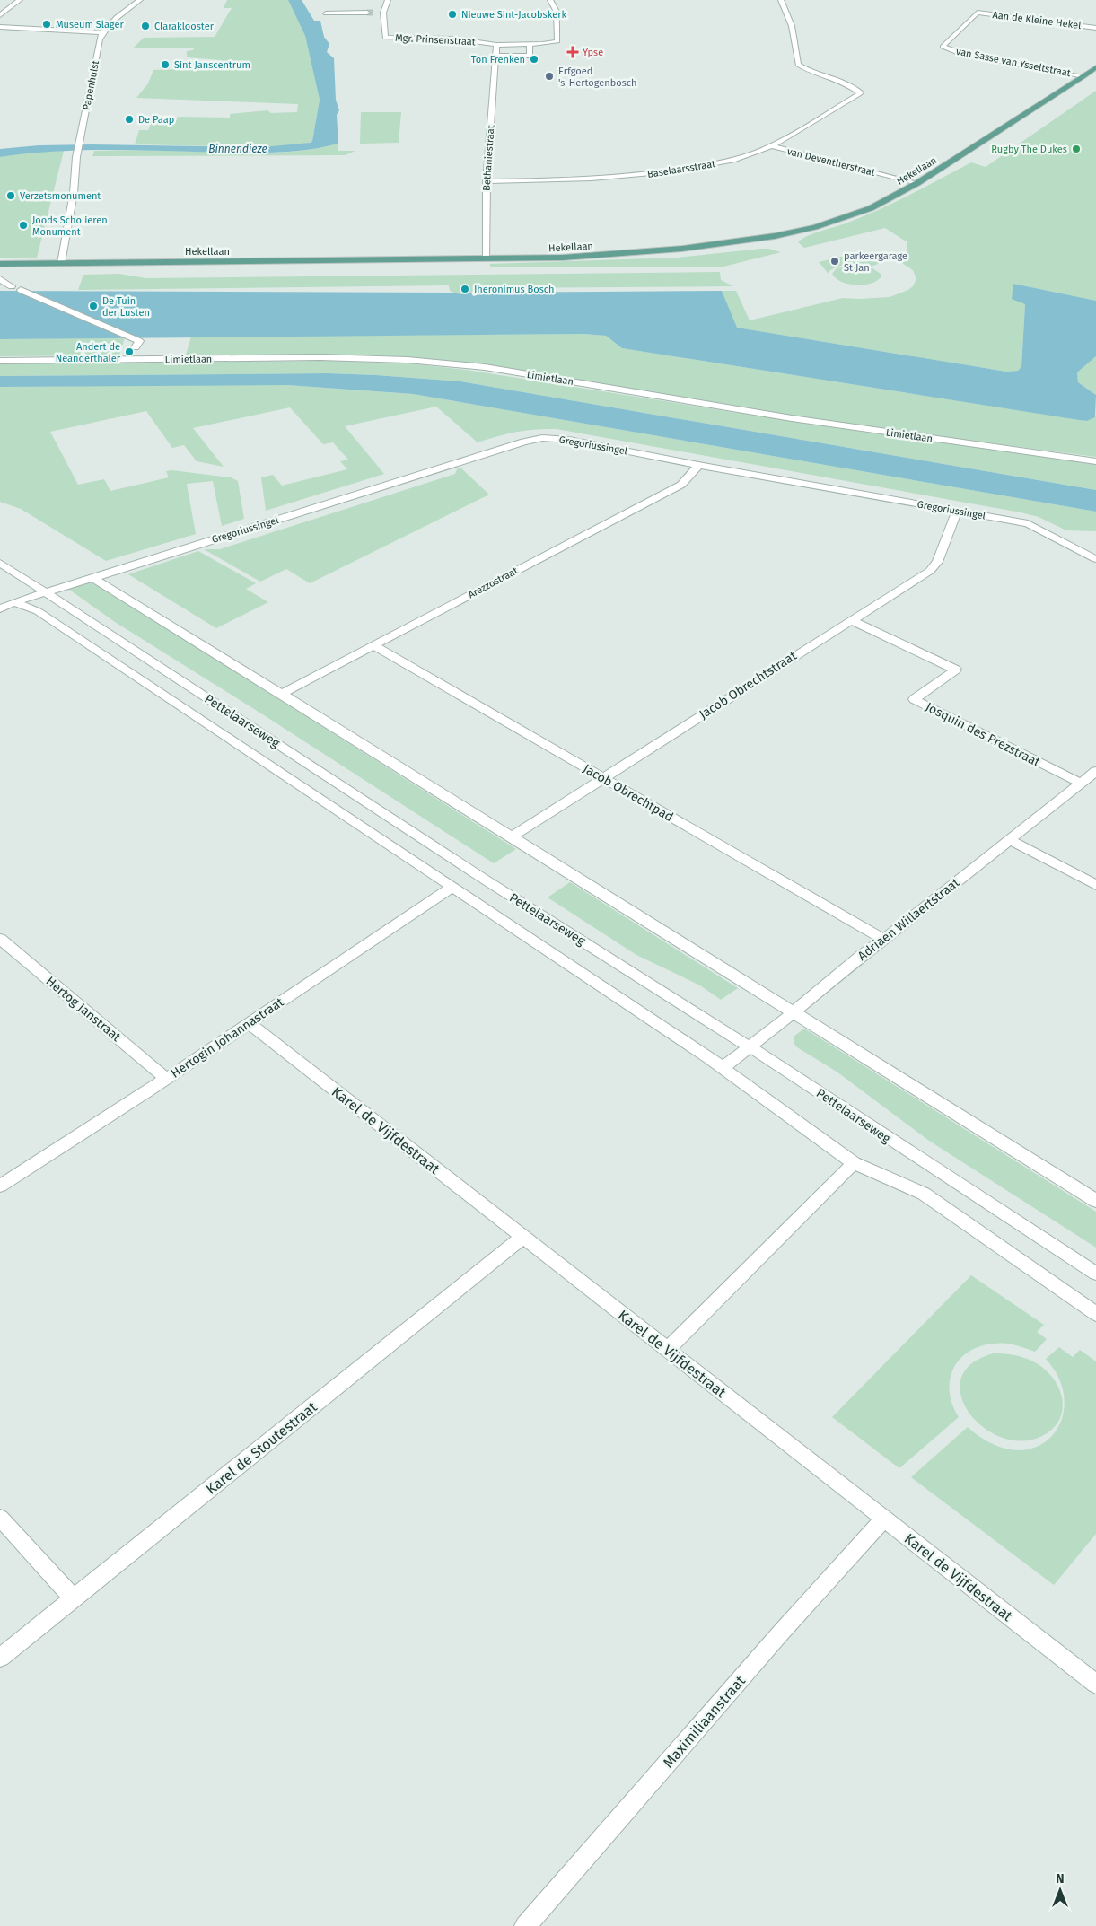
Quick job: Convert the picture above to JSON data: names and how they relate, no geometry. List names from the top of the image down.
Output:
{
  "streets": {
    "main road": ["Hekellaan"],
    "street": [
      "Aan de Kleine Hekel",
      "Mgr. Prinsenstraat",
      "van Sasse van Ysseltstraat",
      "Papenhulst",
      "Bethaniestraat",
      "van Deventherstraat",
      "Baselaarsstraat",
      "Limietlaan",
      "Gregoriussingel",
      "Arezzostraat",
      "Jacob Obrechtstraat",
      "Pettelaarseweg",
      "Josquin des Prézstraat",
      "Jacob Obrechtpad",
      "Adriaen Willaertstraat",
      "Hertog Janstraat",
      "Hertogin Johannastraat",
      "Karel de Vijfdestraat",
      "Karel de Stoutestraat",
      "Maximiliaanstraat"
    ]
  },
  "crossings": [
    ["Aan de Kleine Hekel", "van Sasse van Ysseltstraat"],
    ["Mgr. Prinsenstraat", "Bethaniestraat"],
    ["van Sasse van Ysseltstraat", "Hekellaan"],
    ["Papenhulst", "Hekellaan"],
    ["Bethaniestraat", "Baselaarsstraat"],
    ["Bethaniestraat", "Hekellaan"],
    ["van Deventherstraat", "Baselaarsstraat"],
    ["van Deventherstraat", "Hekellaan"],
    ["Gregoriussingel", "Arezzostraat"],
    ["Gregoriussingel", "Jacob Obrechtstraat"],
    ["Gregoriussingel", "Pettelaarseweg"],
    ["Arezzostraat", "Jacob Obrechtpad"],
    ["Jacob Obrechtstraat", "Josquin des Prézstraat"],
    ["Jacob Obrechtstraat", "Jacob Obrechtpad"],
    ["Pettelaarseweg", "Adriaen Willaertstraat"],
    ["Pettelaarseweg", "Hertogin Johannastraat"],
    ["Josquin des Prézstraat", "Adriaen Willaertstraat"],
    ["Jacob Obrechtpad", "Adriaen Willaertstraat"],
    ["Hertog Janstraat", "Hertogin Johannastraat"],
    ["Hertogin Johannastraat", "Karel de Vijfdestraat"],
    ["Karel de Vijfdestraat", "Karel de Stoutestraat"],
    ["Karel de Vijfdestraat", "Maximiliaanstraat"]
  ],
  "water": ["Binnendieze"],
  "places": {
    "other": [
      "Nieuwe Sint-Jacobskerk",
      "Museum Slager",
      "Claraklooster",
      "Ton Frenken",
      "Sint Janscentrum",
      "Erfgoed 's-Hertogenbosch",
      "De Paap",
      "Rugby The Dukes",
      "Verzetsmonument",
      "Joods Scholieren Monument",
      "parkeergarage St Jan",
      "Jheronimus Bosch",
      "De Tuin der Lusten",
      "Andert de Neanderthaler"
    ],
    "health": ["Ypse"]
  },
  "north": "top"
}
